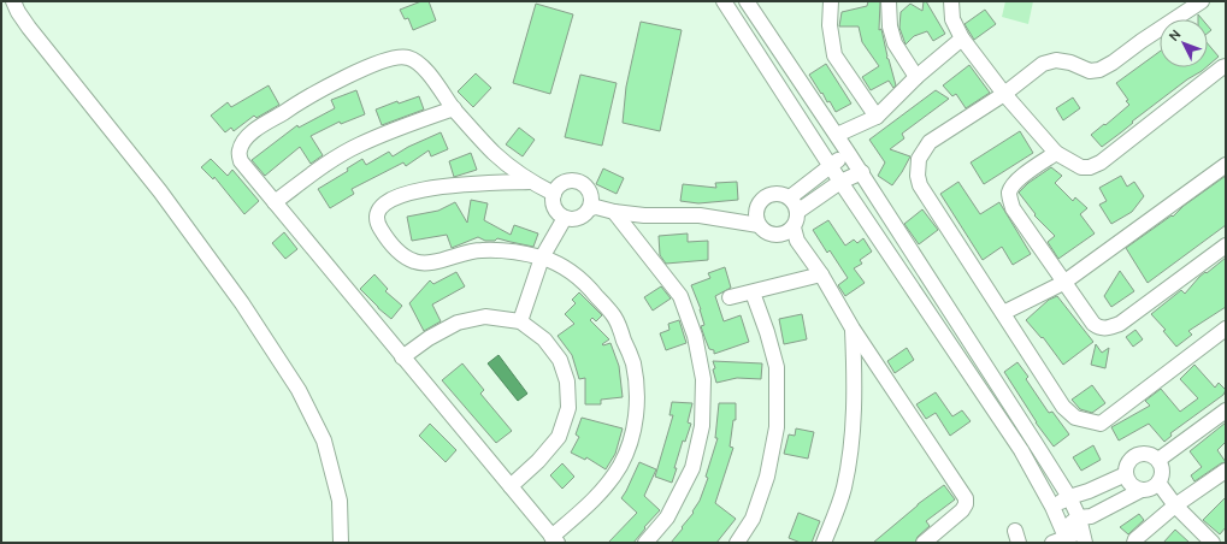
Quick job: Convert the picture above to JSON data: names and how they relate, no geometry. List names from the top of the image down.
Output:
{
  "north": "top left"
}
